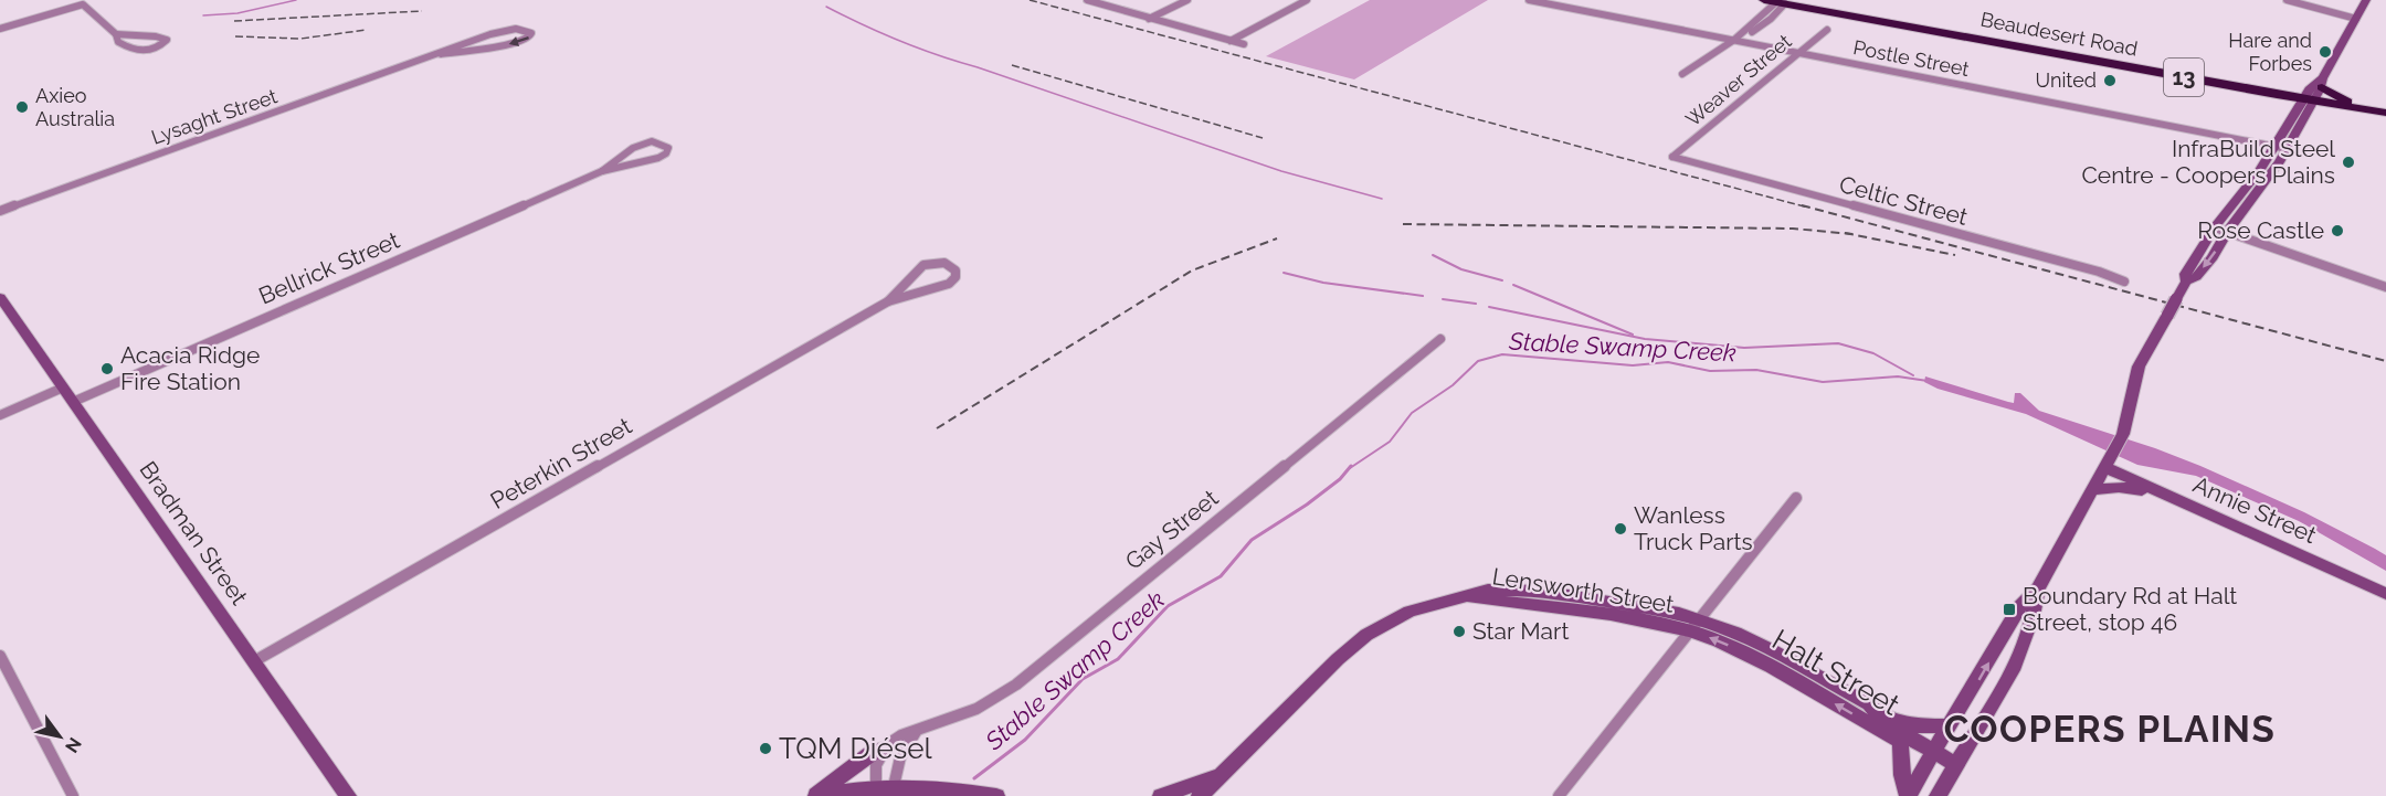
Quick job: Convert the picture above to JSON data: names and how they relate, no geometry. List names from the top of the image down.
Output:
{
  "streets": {
    "highway": ["Beaudesert Road", "13"],
    "main road": [
      "Annie Street",
      "Bradman Street",
      "Lensworth Street",
      "Halt Street"
    ],
    "street": [
      "Postle Street",
      "Weaver Street",
      "Lysaght Street",
      "Celtic Street",
      "Bellrick Street",
      "Peterkin Street",
      "Gay Street"
    ]
  },
  "crossings": [
    ["Postle Street", "Weaver Street"],
    ["Weaver Street", "Celtic Street"],
    ["Bellrick Street", "Bradman Street"],
    ["Peterkin Street", "Bradman Street"],
    ["Lensworth Street", "Halt Street"]
  ],
  "districts": ["COOPERS PLAINS"],
  "water": ["Stable Swamp Creek"],
  "places": {
    "other": [
      "Hare and Forbes",
      "United",
      "Axieo Australia",
      "InfraBuild Steel Centre - Coopers Plains",
      "Rose Castle",
      "Acacia Ridge Fire Station",
      "Wanless Truck Parts",
      "Star Mart",
      "TQM Diésel"
    ],
    "transit": ["Boundary Rd at Halt Street, stop 46"]
  },
  "north": "bottom right"
}
